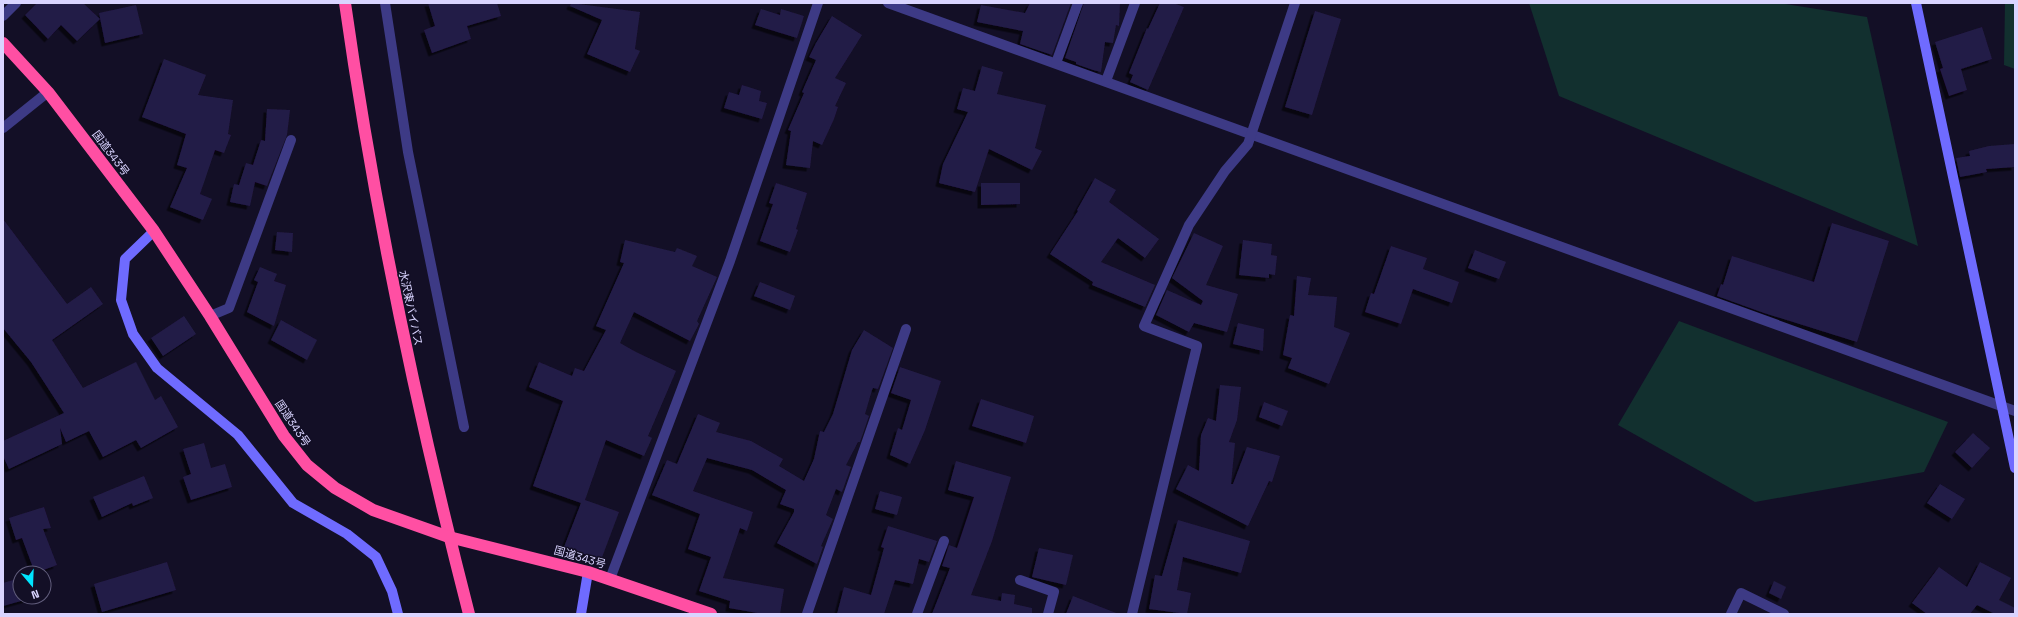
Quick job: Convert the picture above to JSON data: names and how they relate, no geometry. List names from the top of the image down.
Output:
{
  "streets": {
    "highway": ["国道343号", "水沢東バイパス"]
  },
  "crossings": [
    ["国道343号", "水沢東バイパス"]
  ],
  "north": "bottom"
}
